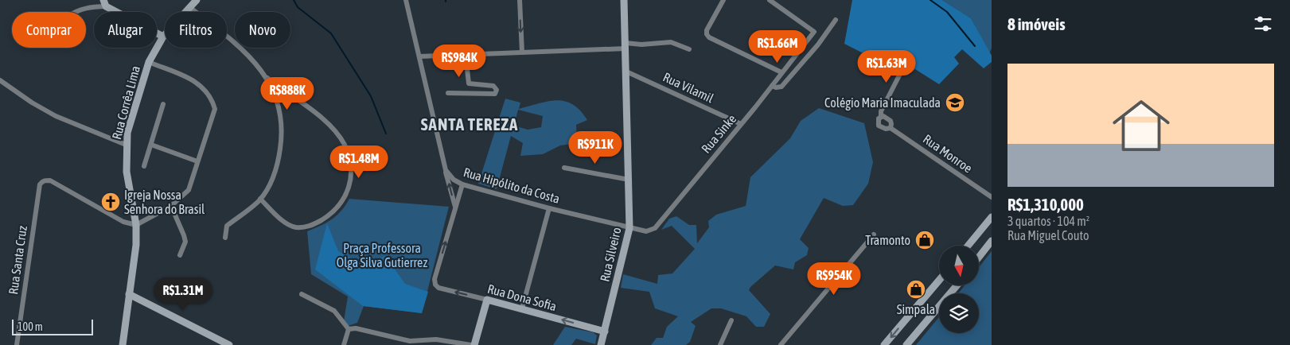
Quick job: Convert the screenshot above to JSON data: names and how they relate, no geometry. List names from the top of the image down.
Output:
{
  "streets": {
    "street": [
      "Rua Vilamil",
      "Rua Corrêa Lima",
      "Rua Sinke",
      "Rua Monroe",
      "Rua Hipólito da Costa",
      "Rua Silveiro",
      "Rua Santa Cruz",
      "Rua Dona Sofia"
    ]
  },
  "crossings": [
    ["Rua Vilamil", "Rua Sinke"],
    ["Rua Vilamil", "Rua Silveiro"],
    ["Rua Corrêa Lima", "Rua Santa Cruz"],
    ["Rua Sinke", "Rua Hipólito da Costa"],
    ["Rua Sinke", "Rua Silveiro"],
    ["Rua Hipólito da Costa", "Rua Silveiro"],
    ["Rua Silveiro", "Rua Dona Sofia"]
  ],
  "districts": ["SANTA TEREZA"],
  "parks": ["Praça Professora Olga Silva Gutierrez"],
  "places": {
    "school or university": ["Colégio Maria Imaculada"],
    "church": ["Igreja Nossa Senhora do Brasil"],
    "shop": ["Tramonto", "Simpala"]
  },
  "scale_bar": "100 m",
  "north": "bottom",
  "page": {
    "heading": "8 imóveis",
    "chip": [
      "Comprar",
      "Alugar",
      "Filtros",
      "Novo"
    ],
    "price": [
      "R$1.66M",
      "R$984K",
      "R$1.63M",
      "R$888K",
      "R$911K",
      "R$1.48M",
      "R$954K",
      "R$1.31M"
    ],
    "list": [
      {
        "name": "R$1,310,000",
        "note": "3 quartos · 104 m² · Rua Miguel Couto"
      }
    ],
    "scale": "100 m"
  }
}
